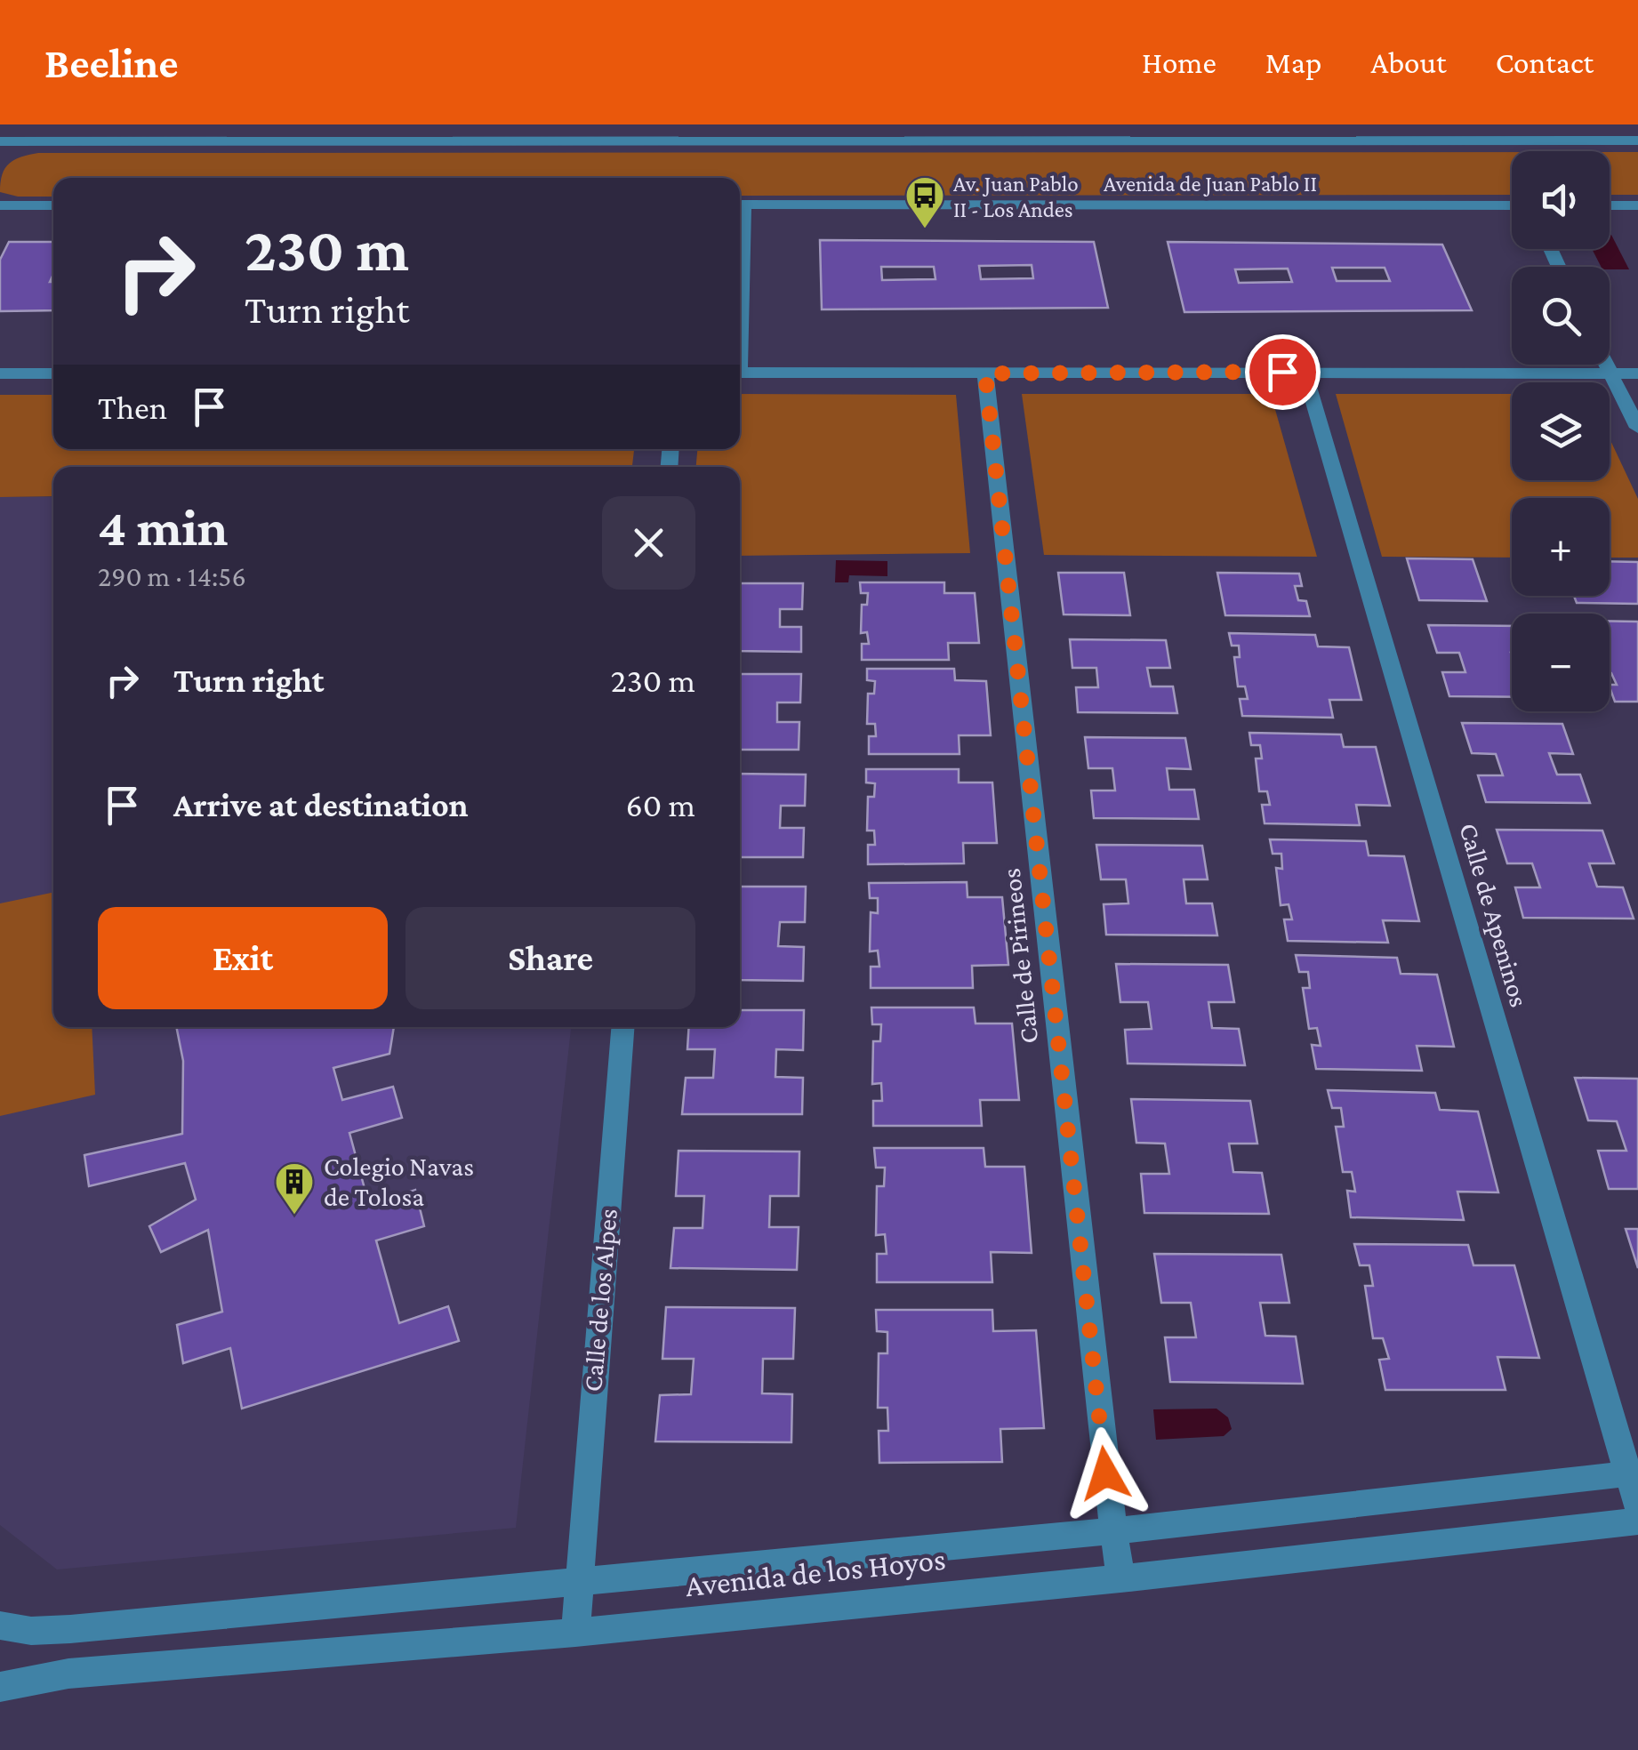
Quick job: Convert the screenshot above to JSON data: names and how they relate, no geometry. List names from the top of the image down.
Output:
{
  "streets": {
    "street": [
      "Avenida de Juan Pablo II",
      "Calle de Apeninos",
      "Calle de Pirineos",
      "Calle de los Alpes",
      "Avenida de los Hoyos"
    ]
  },
  "crossings": [
    ["Calle de Apeninos", "Avenida de los Hoyos"],
    ["Calle de Pirineos", "Avenida de los Hoyos"],
    ["Calle de los Alpes", "Avenida de los Hoyos"]
  ],
  "places": {
    "bus stop": ["Av. Juan Pablo II - Los Andes"],
    "building": ["Colegio Navas de Tolosa"]
  },
  "page": {
    "header": "Beeline",
    "nav": [
      "Home",
      "Map",
      "About",
      "Contact"
    ],
    "map_buttons": ["+", "−"],
    "turn": ["230 m", "Turn right"],
    "then": "Then",
    "heading": ["4 min", "290 m · 14:56"],
    "list": [
      {
        "name": "Turn right",
        "value": "230 m"
      },
      {
        "name": "Arrive at destination",
        "value": "60 m"
      }
    ],
    "buttons": ["Exit", "Share"]
  }
}
